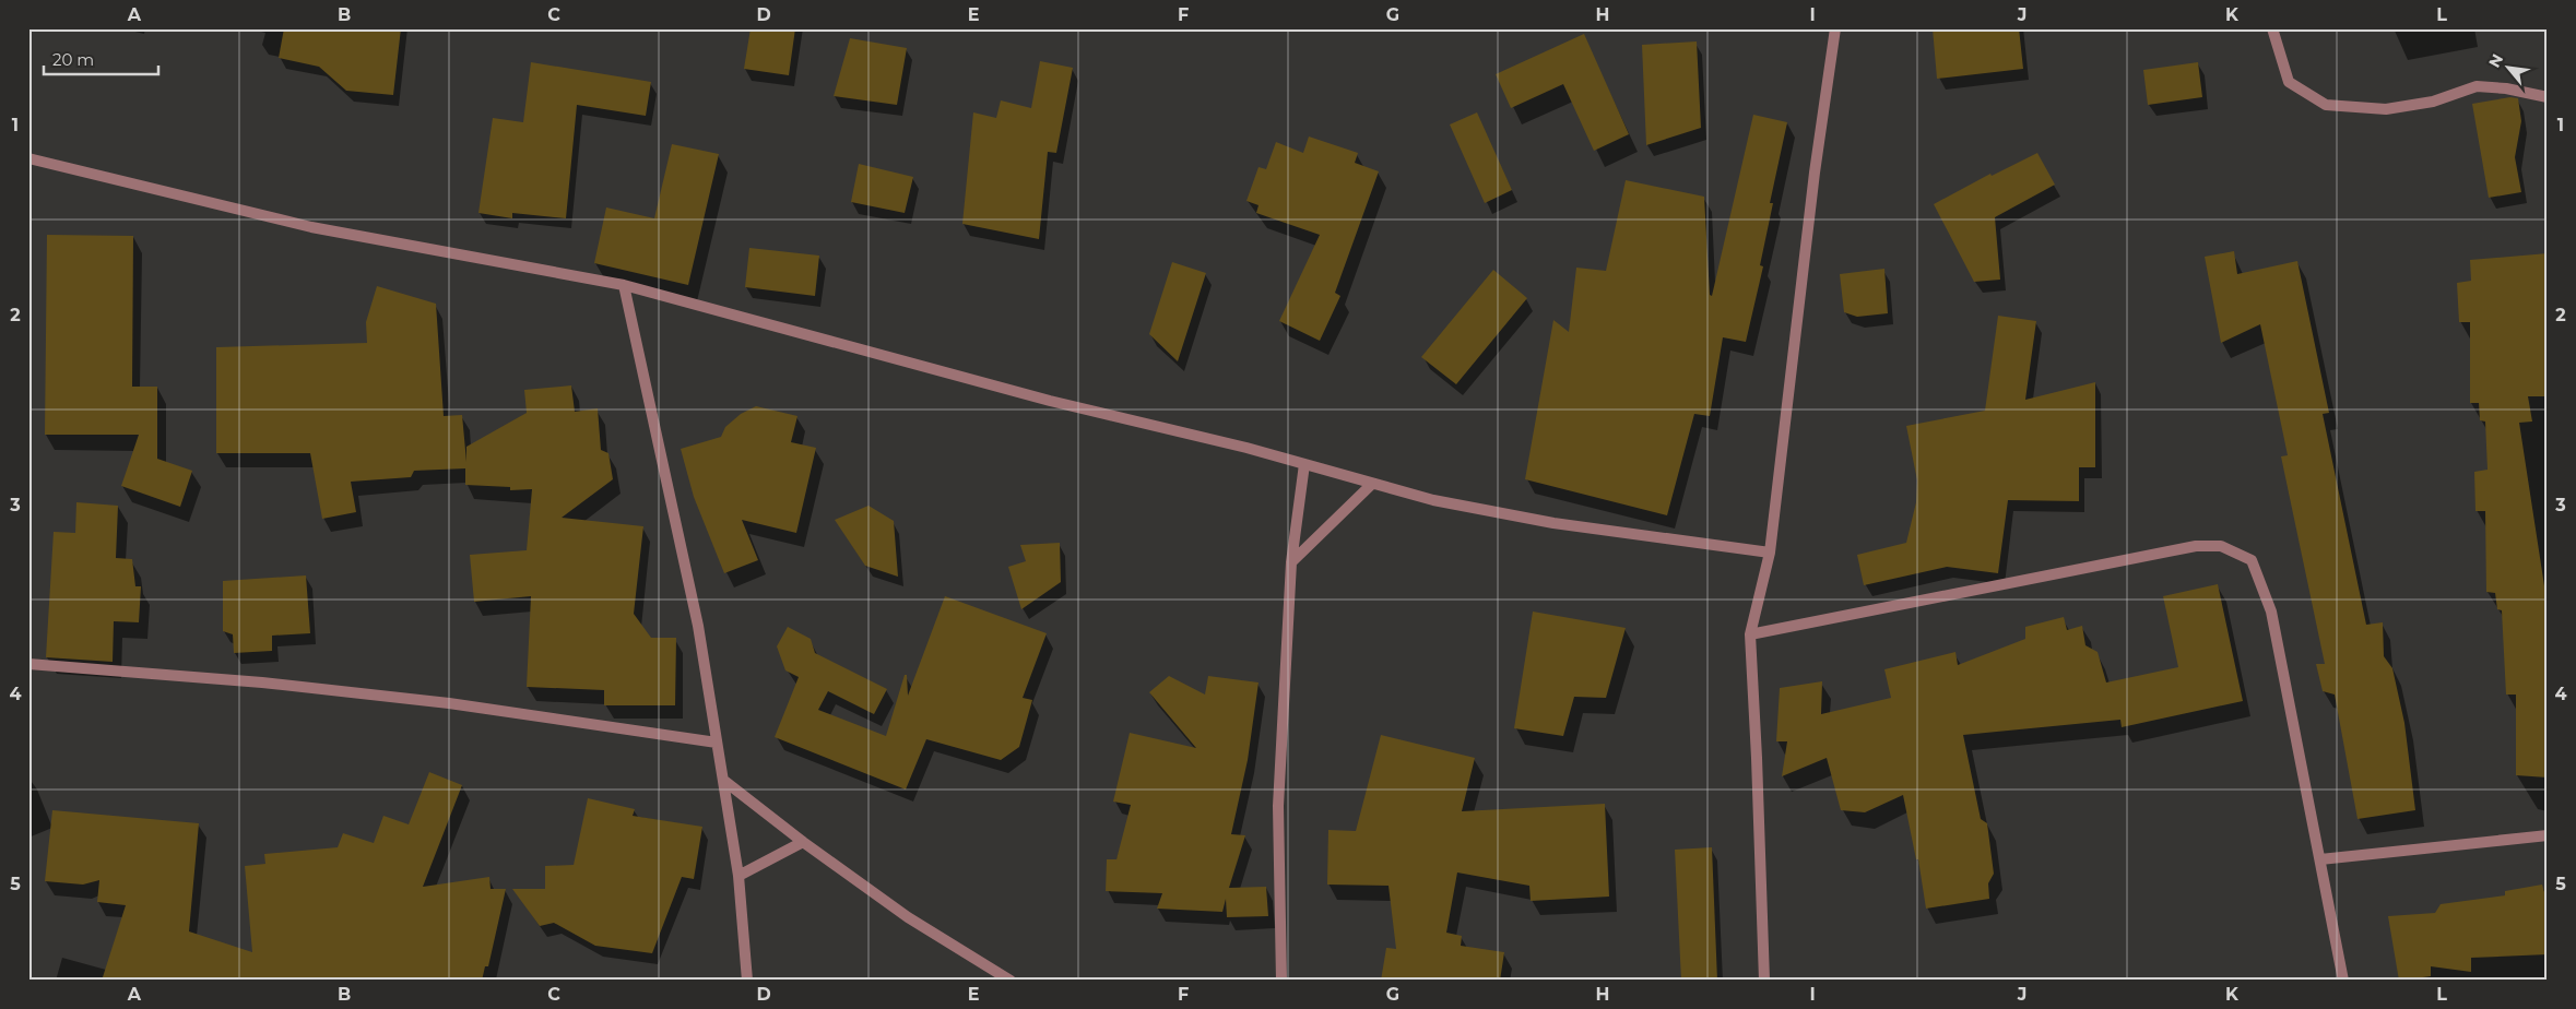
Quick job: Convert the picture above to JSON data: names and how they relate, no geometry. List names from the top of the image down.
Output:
{
  "scale_bar": "20 m",
  "north": "top left",
  "grid": {
    "columns": [
      "A",
      "B",
      "C",
      "D",
      "E",
      "F",
      "G",
      "H",
      "I",
      "J",
      "K",
      "L"
    ],
    "rows": [
      "1",
      "2",
      "3",
      "4",
      "5"
    ]
  }
}
